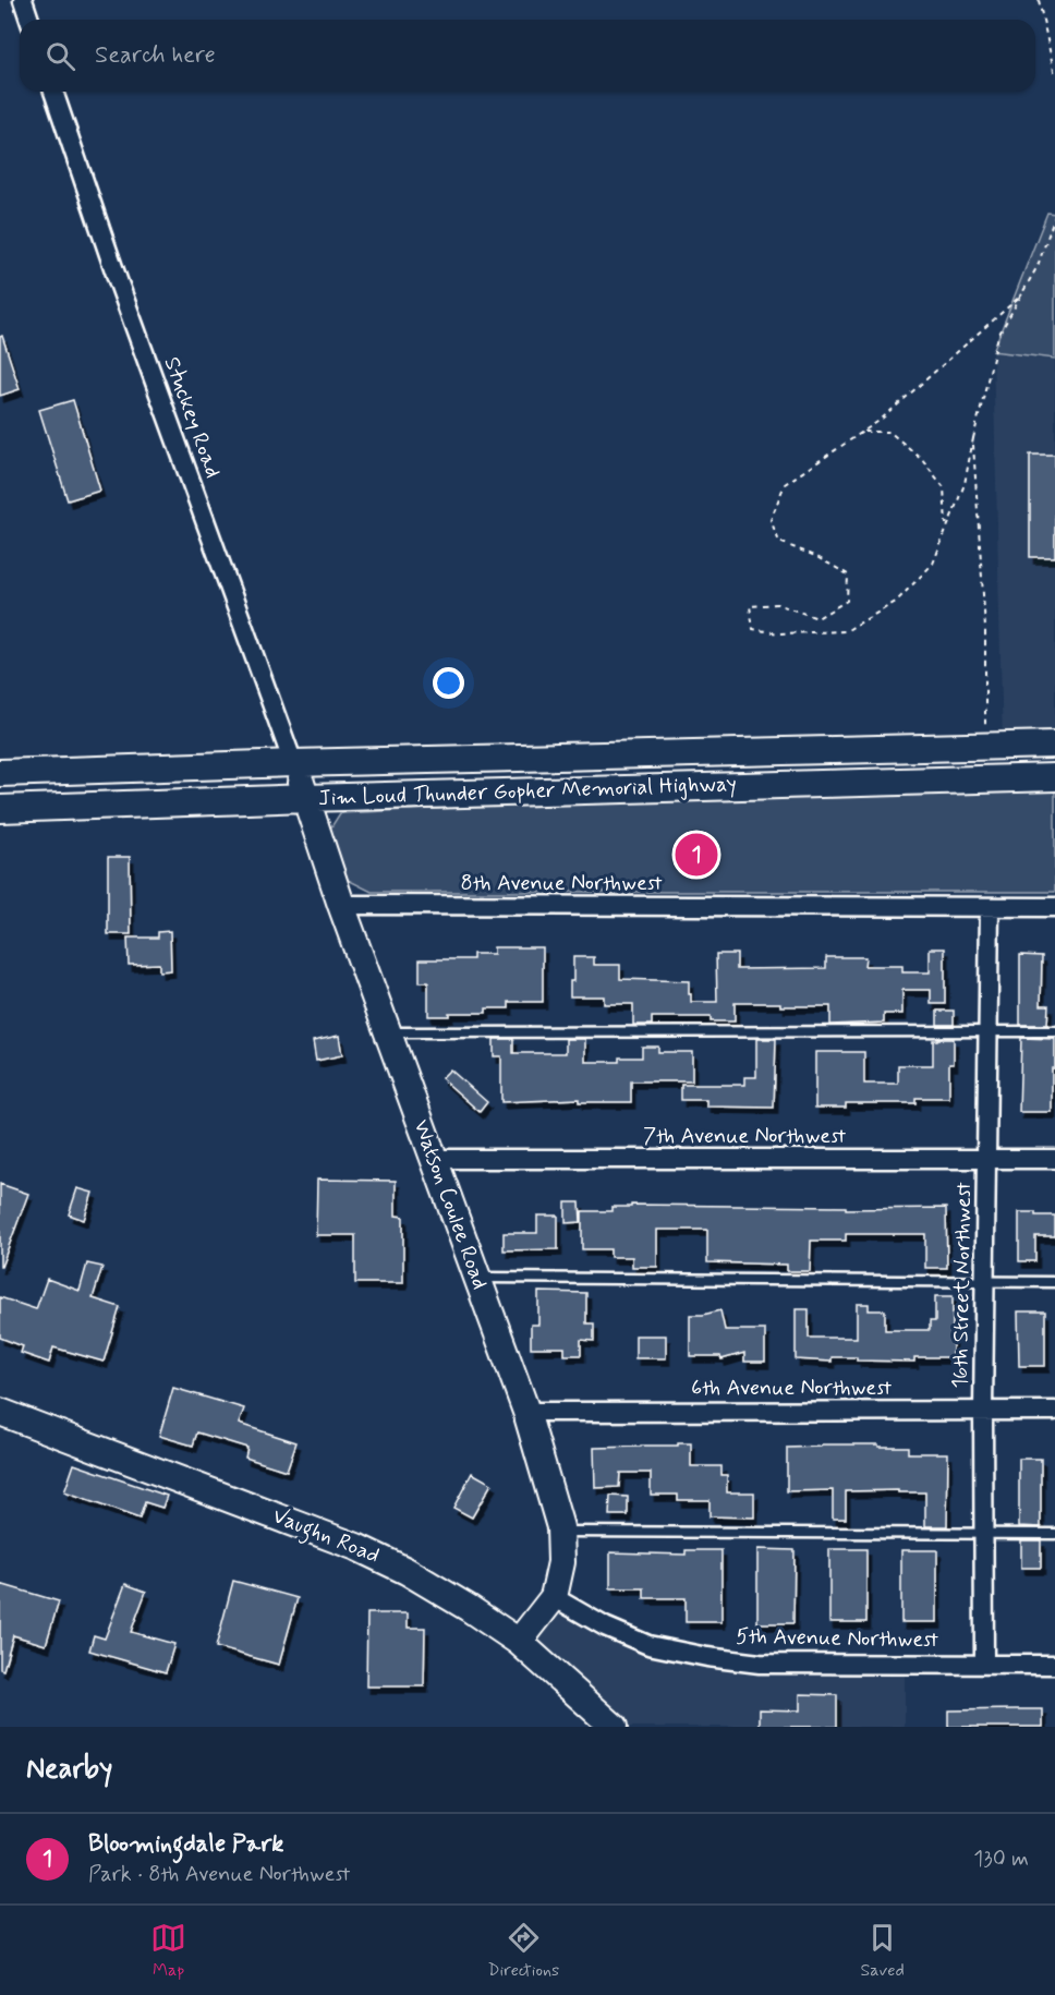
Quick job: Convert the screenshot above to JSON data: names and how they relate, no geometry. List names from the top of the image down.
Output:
{
  "streets": {
    "main road": ["Jim Loud Thunder Gopher Memorial Highway", "Watson Coulee Road", "Vaughn Road"],
    "street": [
      "Stuckey Road",
      "8th Avenue Northwest",
      "7th Avenue Northwest",
      "16th Street Northwest",
      "6th Avenue Northwest",
      "5th Avenue Northwest"
    ]
  },
  "crossings": [
    ["Stuckey Road", "Jim Loud Thunder Gopher Memorial Highway"],
    ["Stuckey Road", "Watson Coulee Road"],
    ["Jim Loud Thunder Gopher Memorial Highway", "Watson Coulee Road"],
    ["8th Avenue Northwest", "Watson Coulee Road"],
    ["8th Avenue Northwest", "16th Street Northwest"],
    ["7th Avenue Northwest", "Watson Coulee Road"],
    ["7th Avenue Northwest", "16th Street Northwest"],
    ["Watson Coulee Road", "6th Avenue Northwest"],
    ["Watson Coulee Road", "Vaughn Road"],
    ["Watson Coulee Road", "5th Avenue Northwest"],
    ["16th Street Northwest", "6th Avenue Northwest"],
    ["16th Street Northwest", "5th Avenue Northwest"]
  ],
  "page": {
    "search": "Search here",
    "pins": "1",
    "heading": "Nearby",
    "list": [
      {
        "mark": "1",
        "name": "Bloomingdale Park",
        "note": "Park · 8th Avenue Northwest",
        "value": "130 m"
      }
    ],
    "nav": ["Map", "Directions", "Saved"]
  }
}
